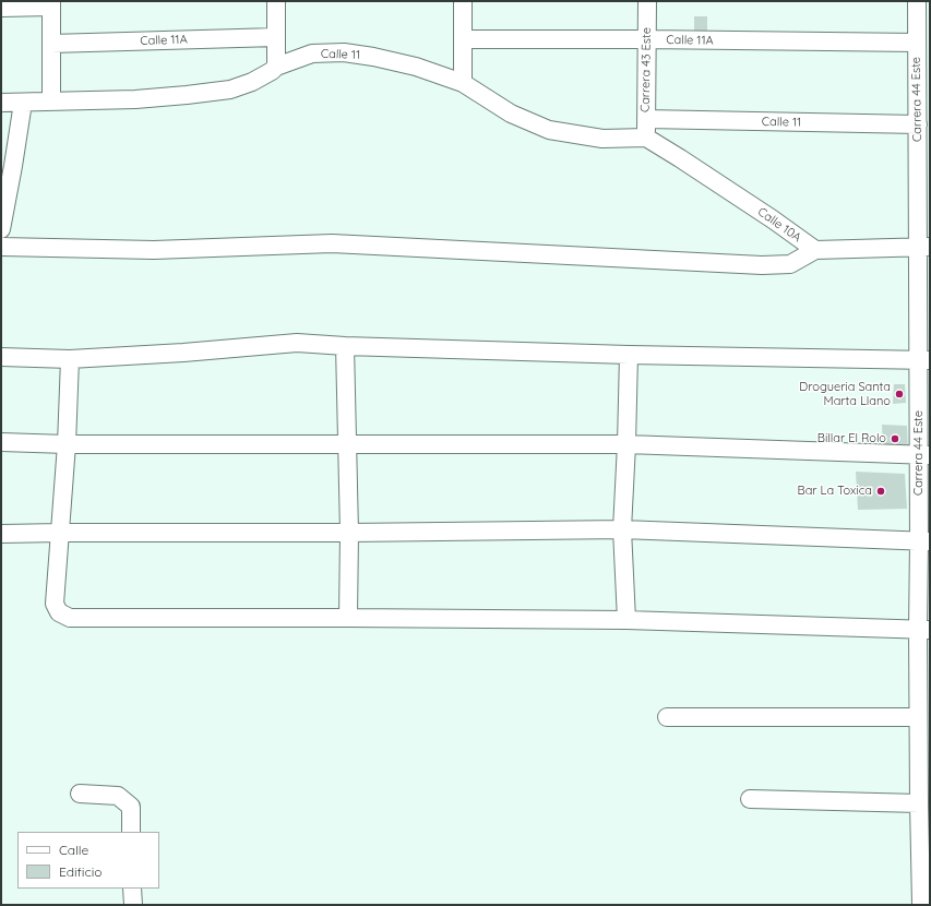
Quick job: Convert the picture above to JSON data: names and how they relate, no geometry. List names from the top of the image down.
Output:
{
  "streets": {
    "street": [
      "Calle 11A",
      "Calle 11",
      "Carrera 43 Este",
      "Carrera 44 Este",
      "Calle 10A"
    ]
  },
  "crossings": [
    ["Calle 11A", "Carrera 43 Este"],
    ["Calle 11A", "Carrera 44 Este"],
    ["Calle 11", "Carrera 43 Este"],
    ["Calle 11", "Carrera 44 Este"],
    ["Calle 11", "Calle 10A"],
    ["Carrera 43 Este", "Calle 10A"]
  ],
  "places": ["Drogueria Santa Marta Llano", "Billar El Rolo", "Bar La Toxica"],
  "legend": ["Calle", "Edificio"]
}
